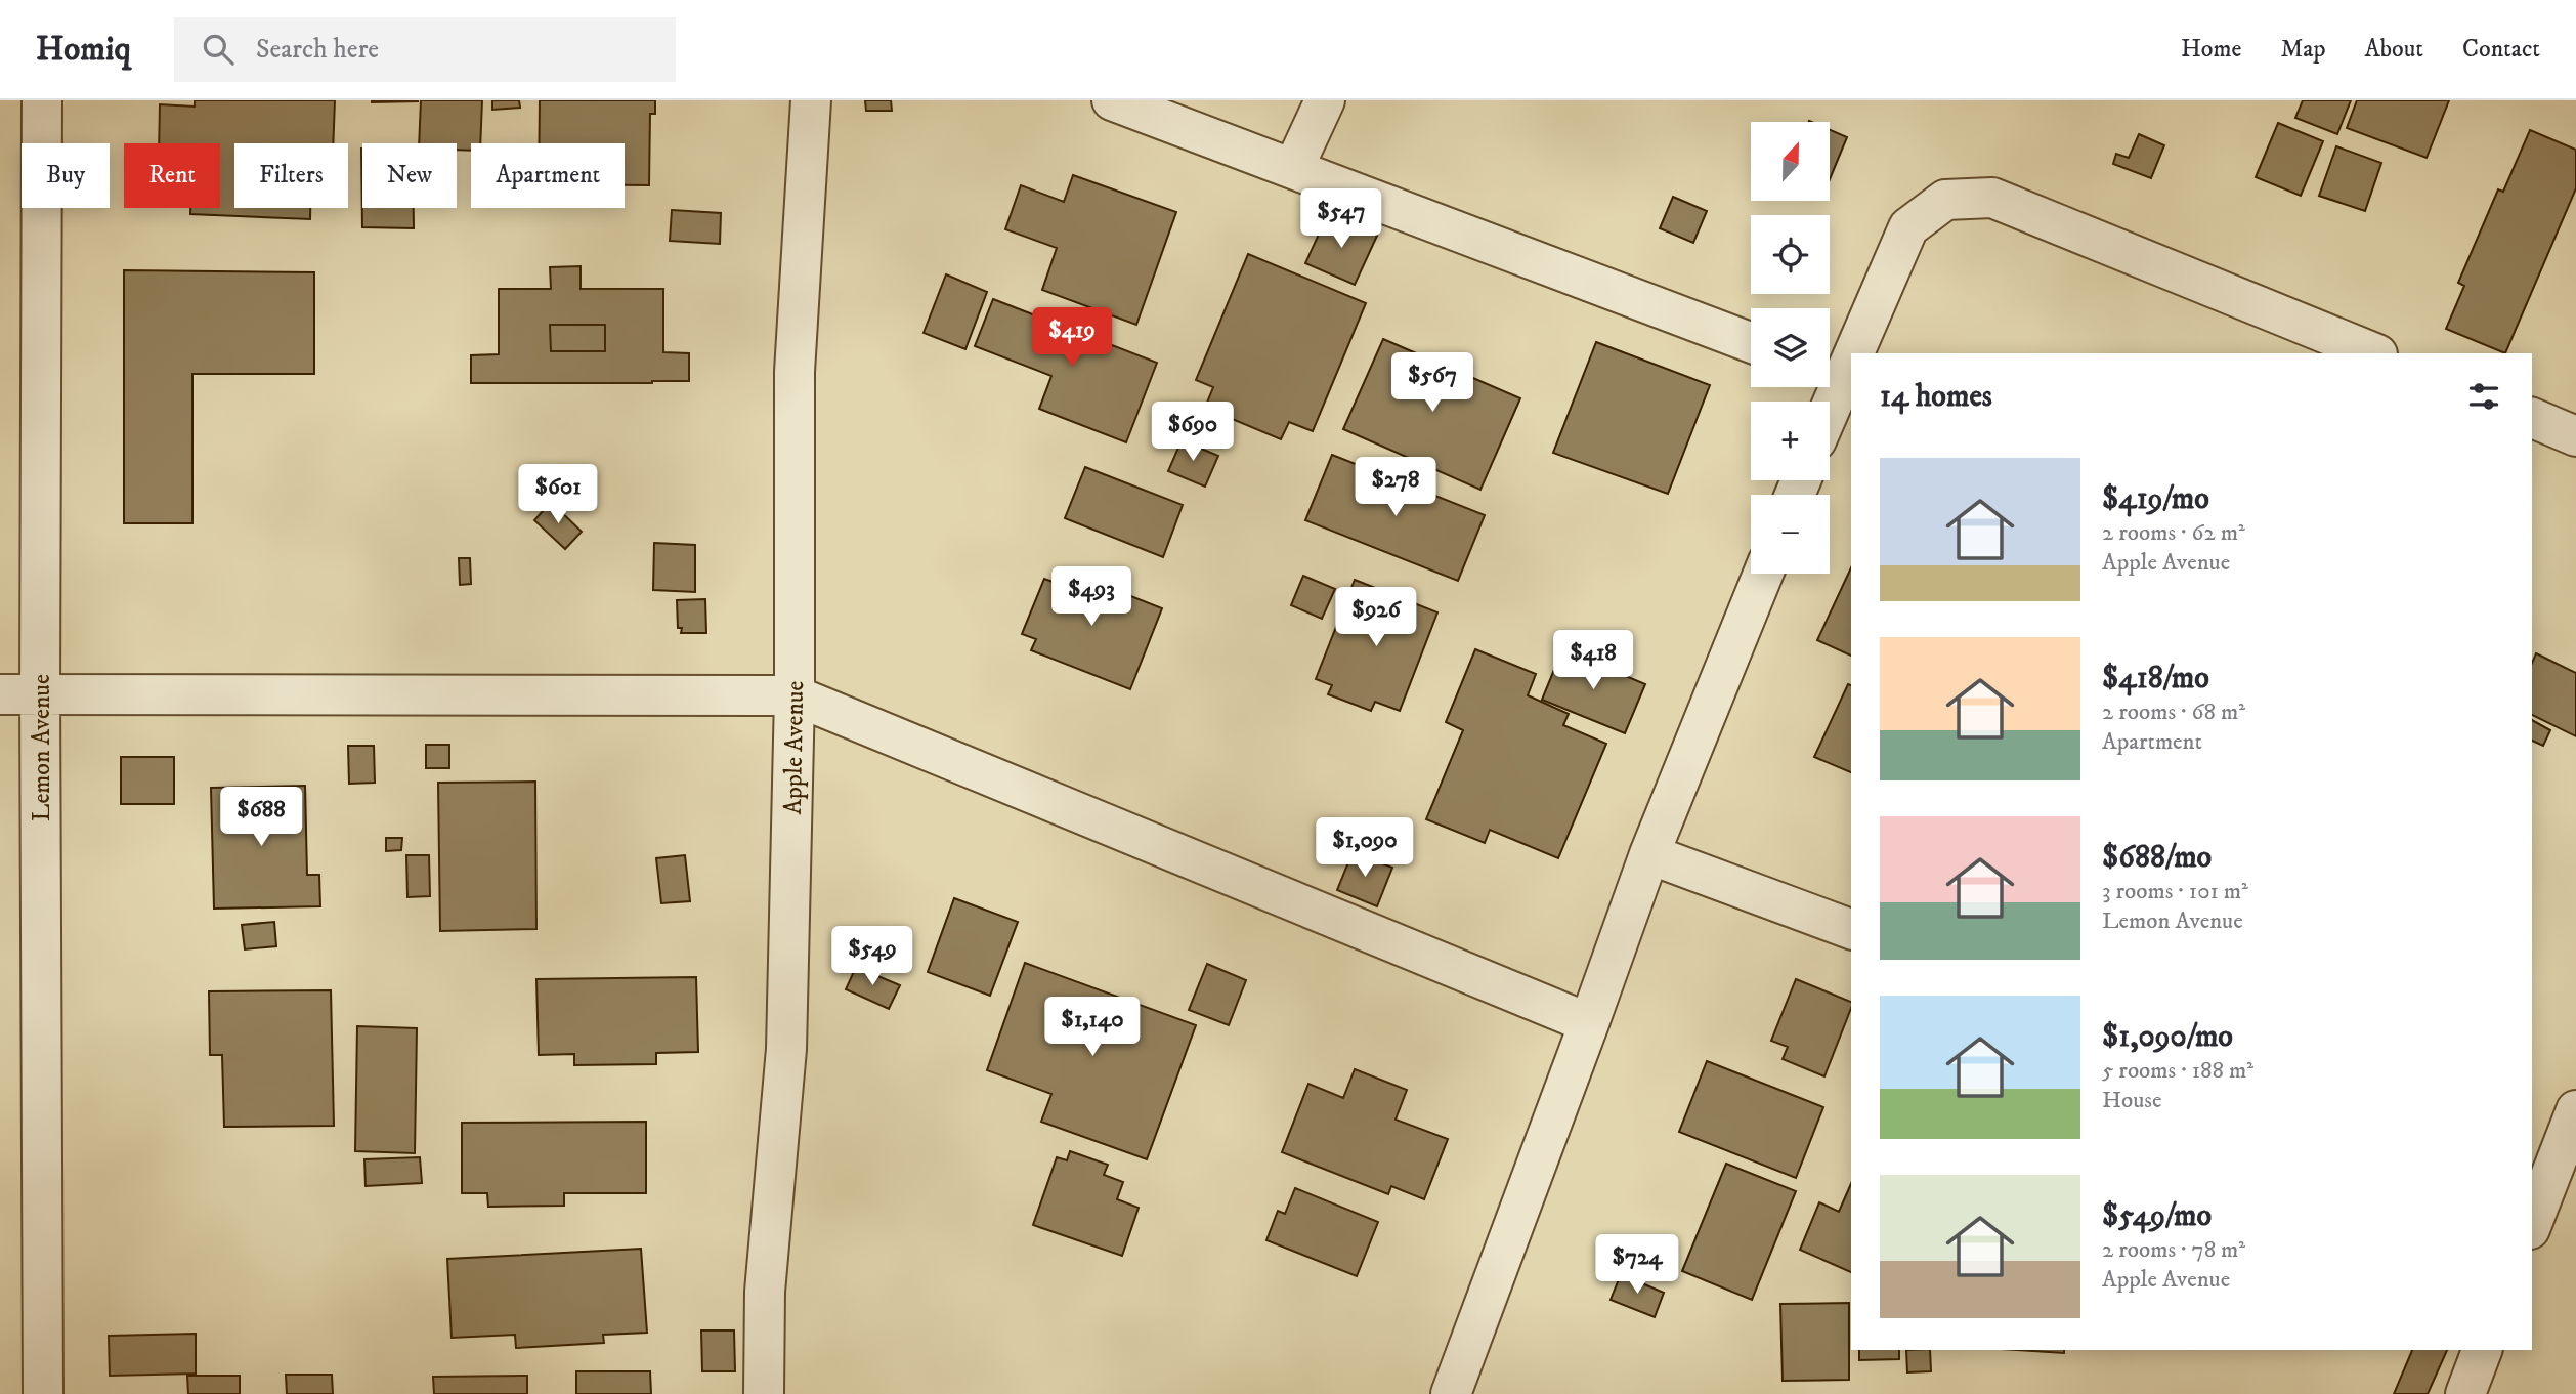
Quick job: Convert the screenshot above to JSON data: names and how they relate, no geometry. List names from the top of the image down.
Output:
{
  "streets": {
    "street": ["Lemon Avenue", "Apple Avenue"]
  },
  "north": "top",
  "page": {
    "header": "Homiq",
    "search": "Search here",
    "nav": [
      "Home",
      "Map",
      "About",
      "Contact"
    ],
    "map_buttons": ["+", "−"],
    "chip": [
      "Buy",
      "Rent",
      "Filters",
      "New",
      "Apartment"
    ],
    "price": [
      "$547",
      "$419",
      "$567",
      "$690",
      "$278",
      "$601",
      "$493",
      "$926",
      "$418",
      "$688",
      "$1,090",
      "$549",
      "$1,140",
      "$724"
    ],
    "heading": "14 homes",
    "list": [
      {
        "name": "$419/mo",
        "note": "2 rooms · 62 m² · Apple Avenue"
      },
      {
        "name": "$418/mo",
        "note": "2 rooms · 68 m² · Apartment"
      },
      {
        "name": "$688/mo",
        "note": "3 rooms · 101 m² · Lemon Avenue"
      },
      {
        "name": "$1,090/mo",
        "note": "5 rooms · 188 m² · House"
      },
      {
        "name": "$549/mo",
        "note": "2 rooms · 78 m² · Apple Avenue"
      }
    ]
  }
}
